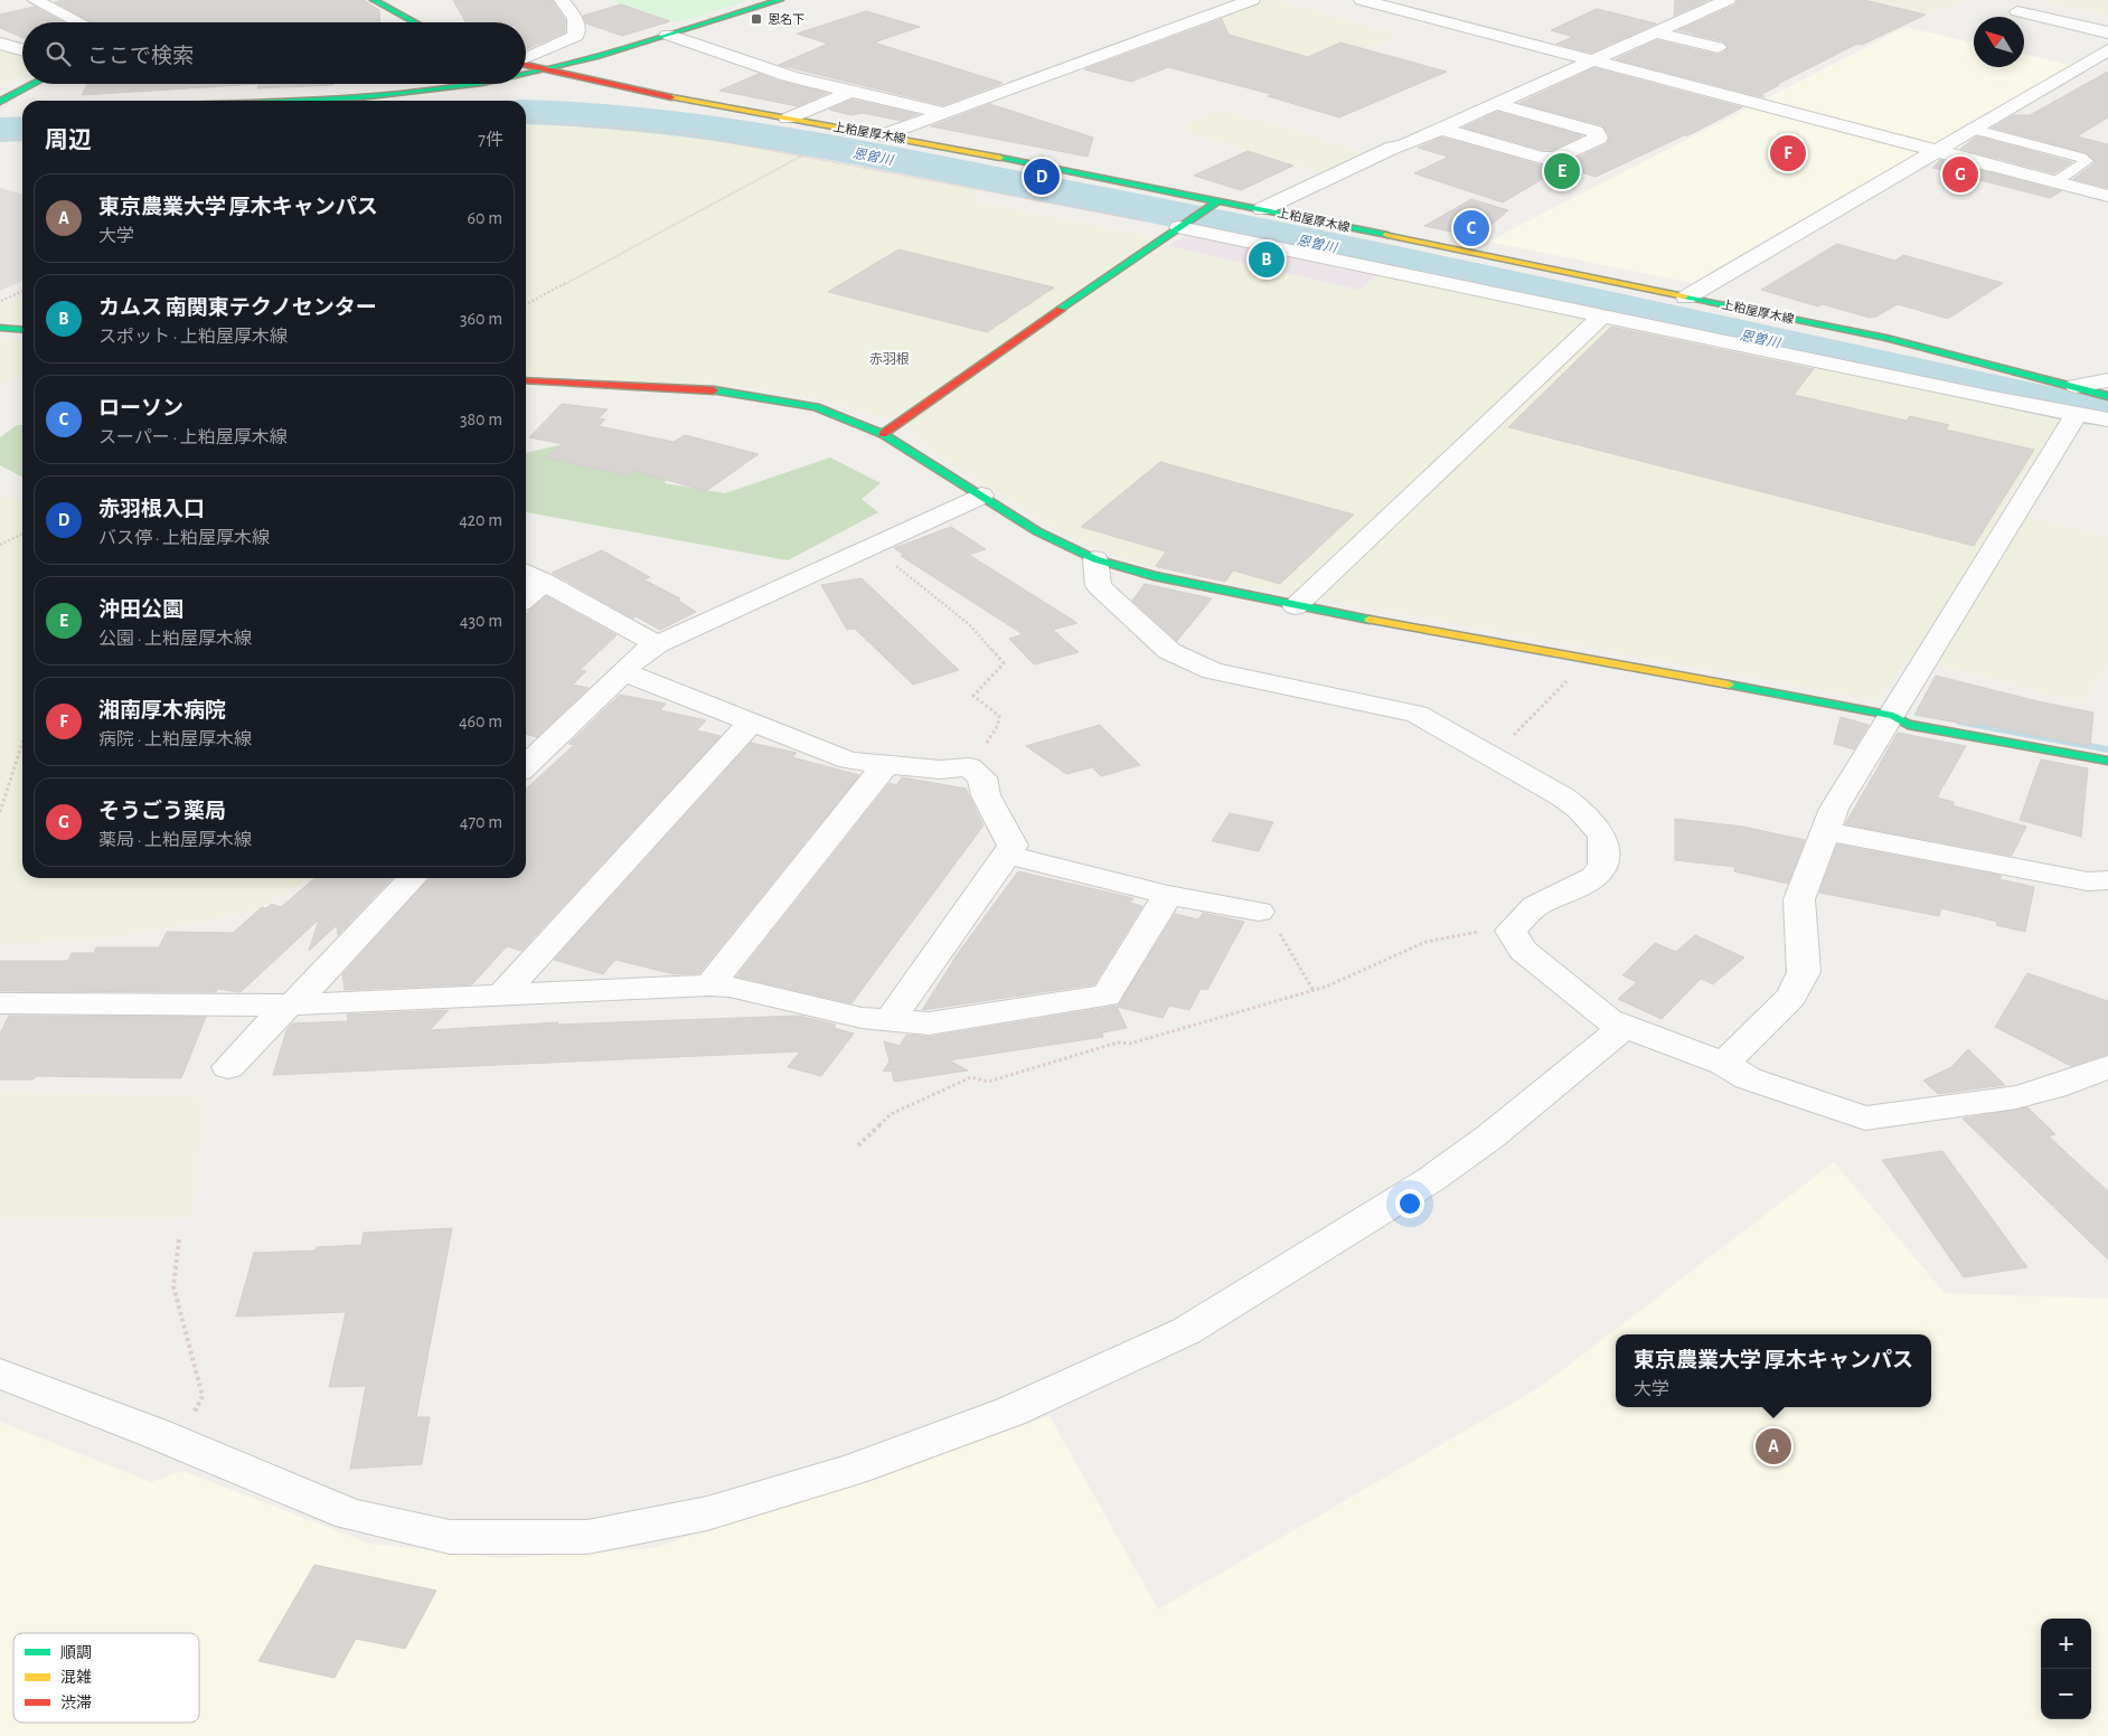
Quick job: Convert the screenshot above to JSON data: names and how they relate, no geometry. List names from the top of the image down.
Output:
{
  "streets": {
    "street": ["上粕屋厚木線"]
  },
  "districts": ["赤羽根"],
  "water": ["恩曽川"],
  "places": {
    "transit": ["恩名下"]
  },
  "legend": ["順調", "混雑", "渋滞"],
  "north": "top left",
  "page": {
    "search": "ここで検索",
    "heading": ["周辺", "7件"],
    "pins": [
      "F",
      "E",
      "G",
      "D",
      "C",
      "B",
      "A"
    ],
    "list": [
      {
        "mark": "A",
        "name": "東京農業大学 厚木キャンパス",
        "note": "大学",
        "value": "60 m"
      },
      {
        "mark": "B",
        "name": "カムス 南関東テクノセンター",
        "note": "スポット · 上粕屋厚木線",
        "value": "360 m"
      },
      {
        "mark": "C",
        "name": "ローソン",
        "note": "スーパー · 上粕屋厚木線",
        "value": "380 m"
      },
      {
        "mark": "D",
        "name": "赤羽根入口",
        "note": "バス停 · 上粕屋厚木線",
        "value": "420 m"
      },
      {
        "mark": "E",
        "name": "沖田公園",
        "note": "公園 · 上粕屋厚木線",
        "value": "430 m"
      },
      {
        "mark": "F",
        "name": "湘南厚木病院",
        "note": "病院 · 上粕屋厚木線",
        "value": "460 m"
      },
      {
        "mark": "G",
        "name": "そうごう薬局",
        "note": "薬局 · 上粕屋厚木線",
        "value": "470 m"
      }
    ],
    "popup": ["東京農業大学 厚木キャンパス", "大学"],
    "map_buttons": ["+", "−"]
  }
}
